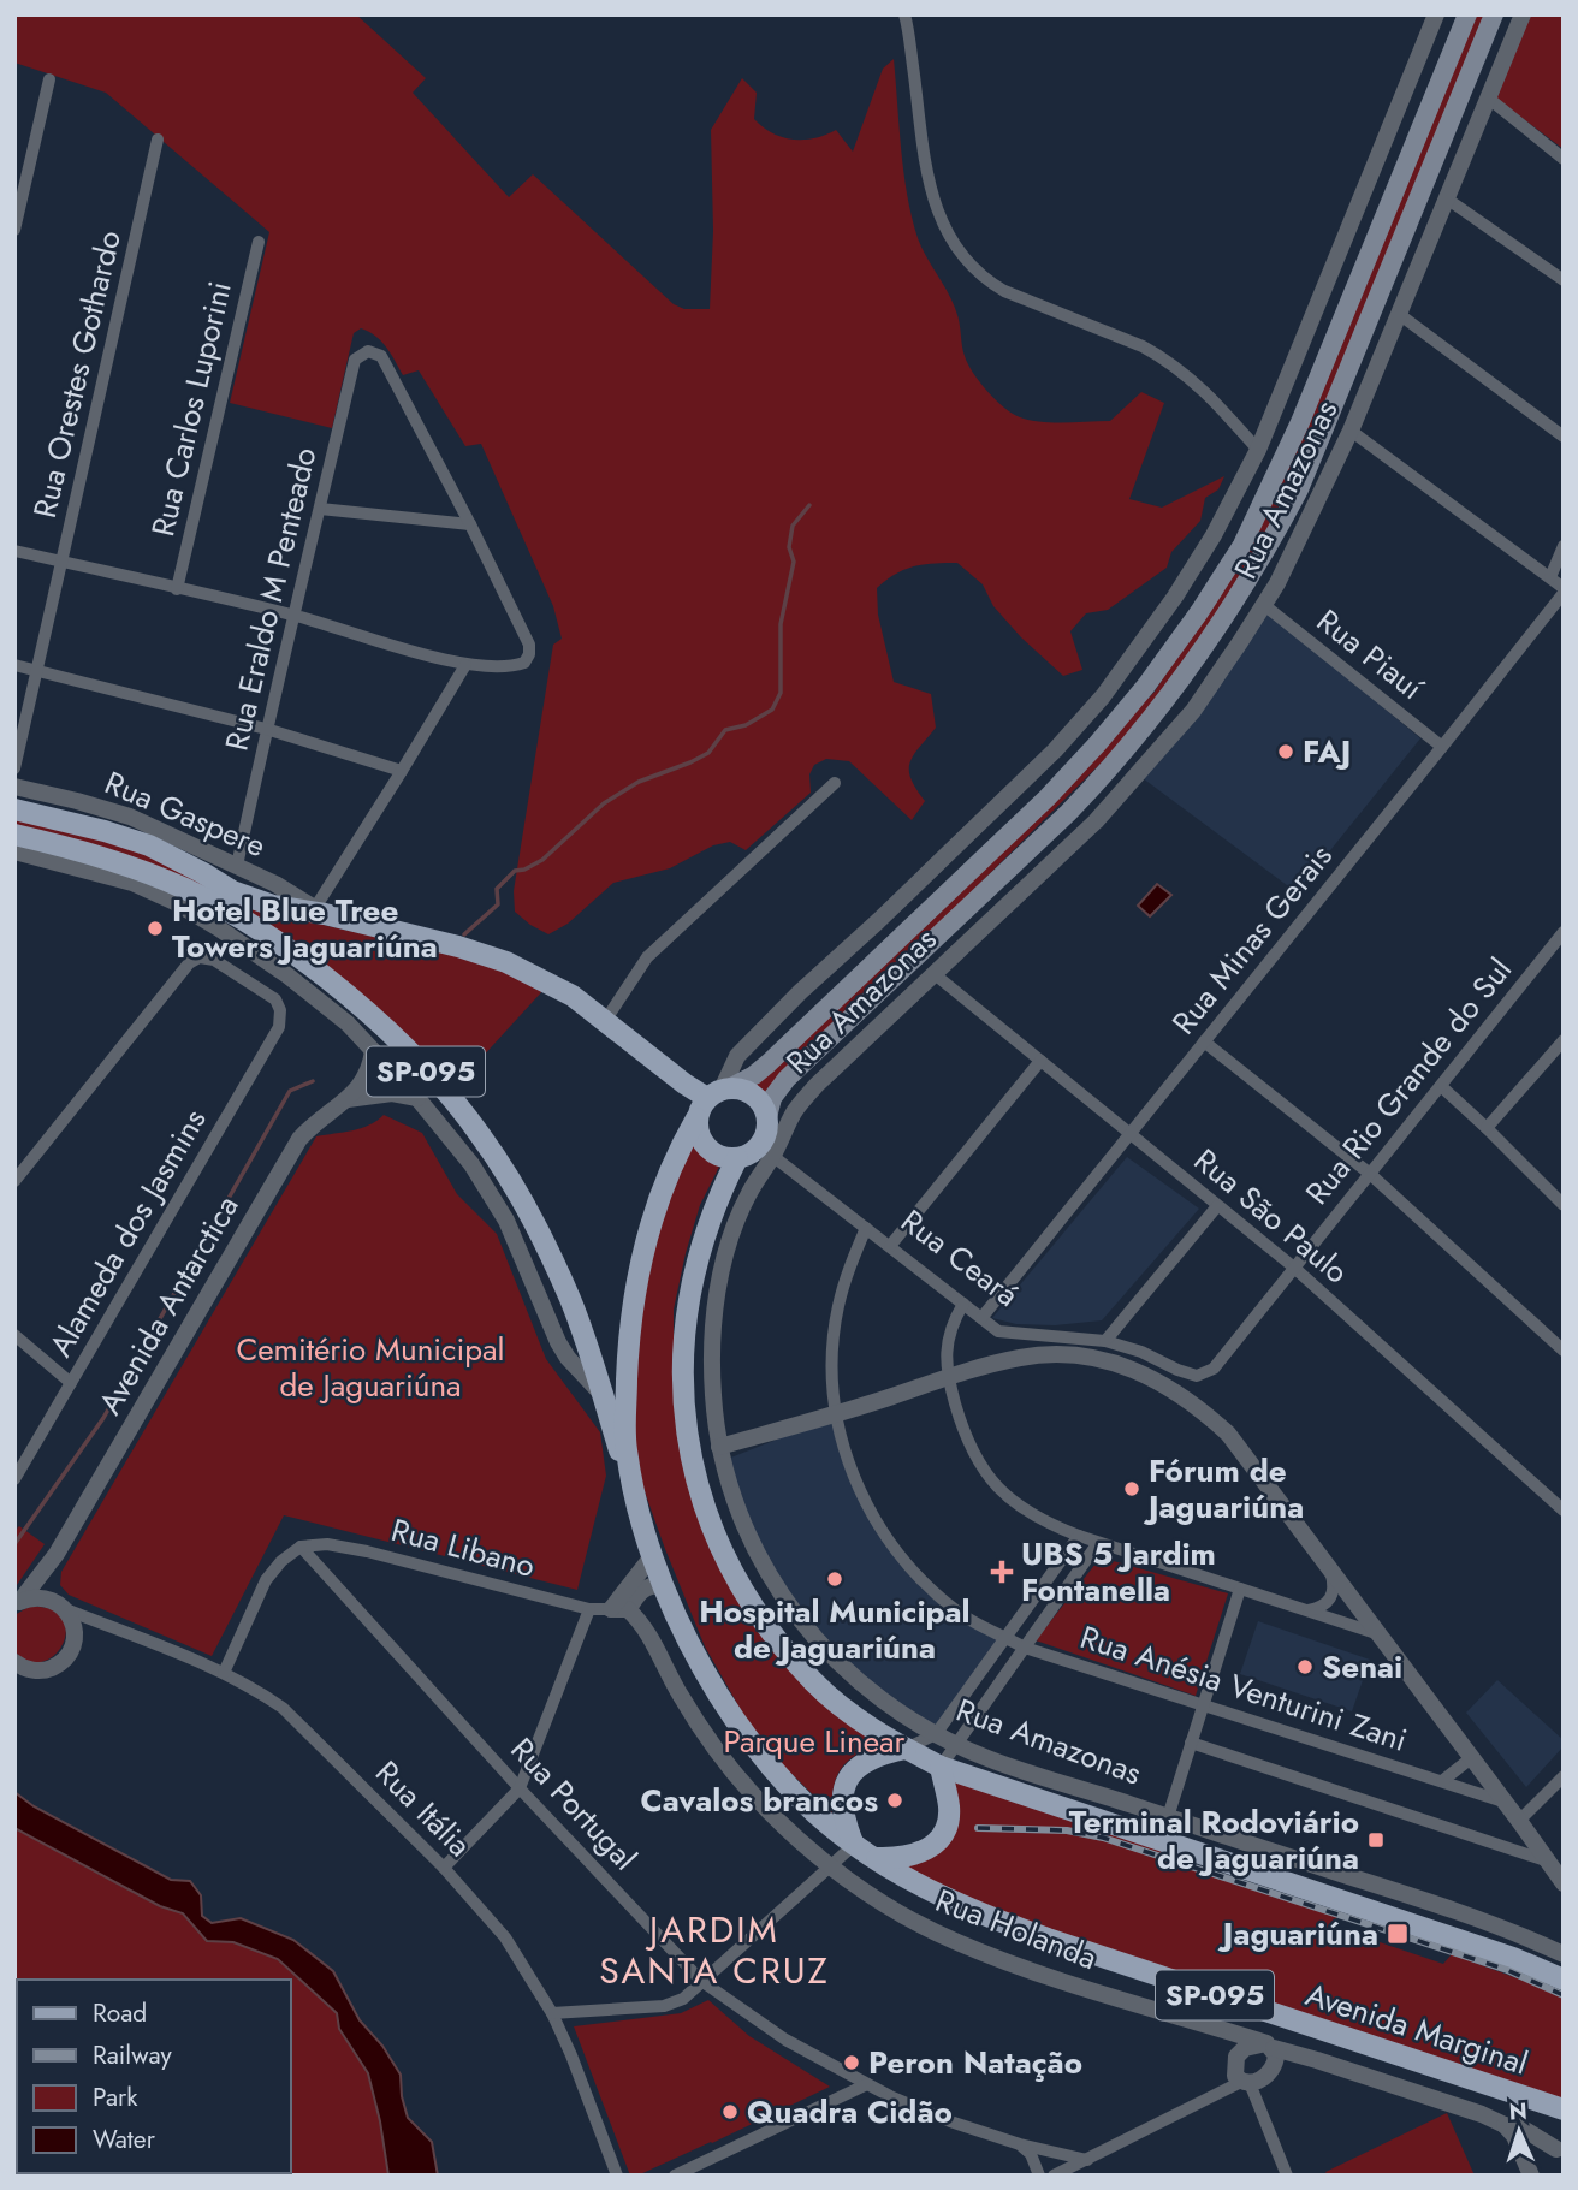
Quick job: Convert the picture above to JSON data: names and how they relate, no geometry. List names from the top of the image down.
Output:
{
  "streets": {
    "main road": ["SP-095", "Avenida Marginal"],
    "street": [
      "Rua Orestes Gothardo",
      "Rua Carlos Luporini",
      "Rua Amazonas",
      "Rua Eraldo M Penteado",
      "Rua Piauí",
      "Rua Gaspere",
      "Rua Minas Gerais",
      "Rua Rio Grande do Sul",
      "Rua São Paulo",
      "Alameda dos Jasmins",
      "Rua Ceará",
      "Avenida Antarctica",
      "Rua Libano",
      "Rua Anésia Venturini Zani",
      "Rua Portugal",
      "Rua Itália",
      "Rua Holanda"
    ]
  },
  "crossings": [
    ["Rua Amazonas", "Rua Piauí"],
    ["Rua Amazonas", "SP-095"],
    ["Rua Amazonas", "Rua São Paulo"],
    ["Rua Amazonas", "Rua Ceará"],
    ["Rua Eraldo M Penteado", "Rua Gaspere"],
    ["Rua Piauí", "Rua Minas Gerais"],
    ["Rua Minas Gerais", "Rua São Paulo"],
    ["Rua Minas Gerais", "Rua Ceará"],
    ["SP-095", "Rua Ceará"],
    ["SP-095", "Avenida Marginal"],
    ["Rua Rio Grande do Sul", "Rua São Paulo"],
    ["Rua Rio Grande do Sul", "Rua Ceará"],
    ["Rua Ceará", "Rua Anésia Venturini Zani"],
    ["Avenida Antarctica", "Rua Itália"],
    ["Rua Libano", "Rua Portugal"],
    ["Rua Libano", "Rua Holanda"]
  ],
  "districts": ["JARDIM SANTA CRUZ"],
  "parks": ["Cemitério Municipal de Jaguariúna", "Parque Linear"],
  "places": {
    "other": [
      "FAJ",
      "Hotel Blue Tree Towers Jaguariúna",
      "Fórum de Jaguariúna",
      "Hospital Municipal de Jaguariúna",
      "Senai",
      "Cavalos brancos",
      "Peron Natação",
      "Quadra Cidão"
    ],
    "health": ["UBS 5 Jardim Fontanella"],
    "transit": ["Terminal Rodoviário de Jaguariúna", "Jaguariúna"]
  },
  "legend": [
    "Road",
    "Railway",
    "Park",
    "Water"
  ],
  "north": "top"
}
